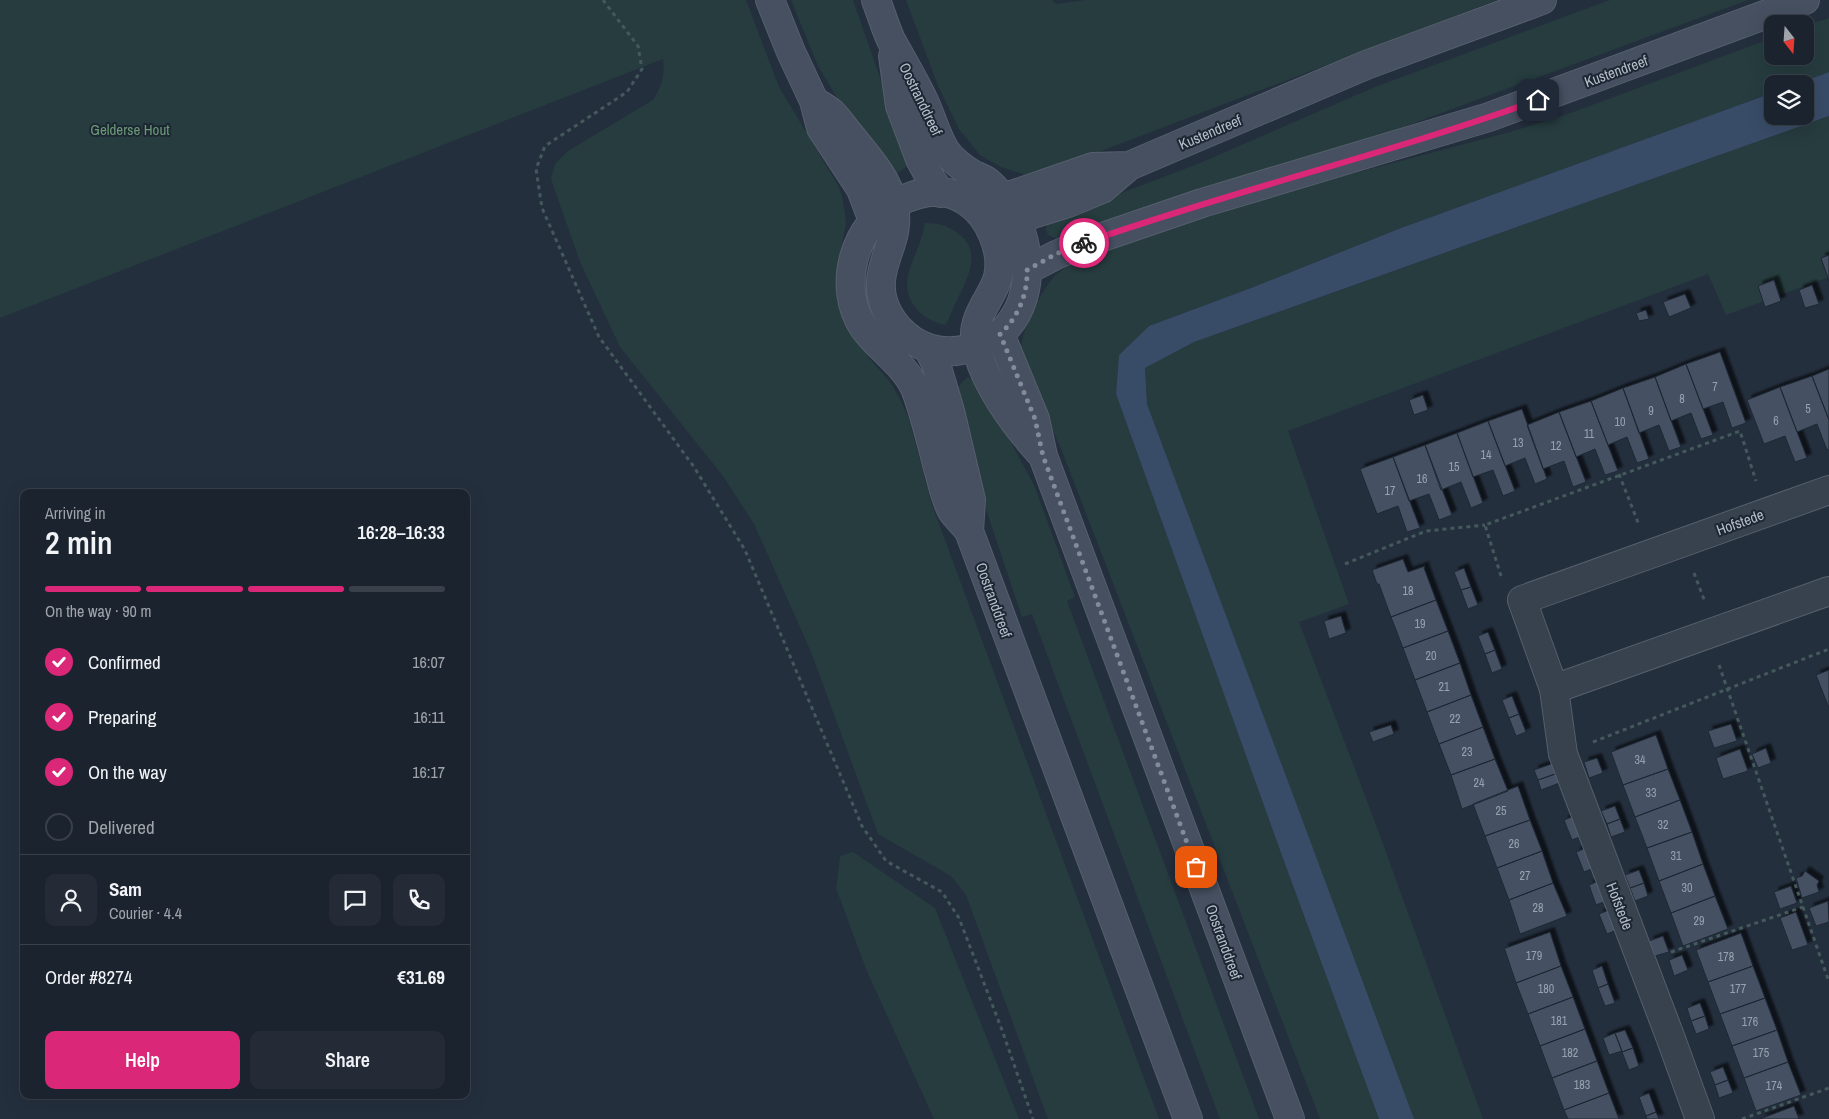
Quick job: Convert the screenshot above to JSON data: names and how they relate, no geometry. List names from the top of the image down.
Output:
{
  "streets": {
    "main road": ["Kustendreef", "Oostranddreef"],
    "street": ["Hofstede"]
  },
  "crossings": [
    ["Kustendreef", "Oostranddreef"]
  ],
  "parks": ["Gelderse Hout"],
  "house_numbers": [
    "7",
    "8",
    "5",
    "9",
    "6",
    "10",
    "11",
    "13",
    "12",
    "14",
    "15",
    "16",
    "17",
    "18",
    "19",
    "20",
    "21",
    "22",
    "23",
    "34",
    "24",
    "33",
    "25",
    "32",
    "26",
    "31",
    "27",
    "30",
    "28",
    "29",
    "179",
    "178",
    "180",
    "177",
    "181",
    "176",
    "182",
    "175",
    "183",
    "174"
  ],
  "north": "bottom",
  "page": {
    "heading": ["2 min", "Arriving in", "16:28–16:33"],
    "panel": [
      "Sam",
      "Courier · 4.4",
      "Order #8274",
      "€31.69"
    ],
    "bar": "On the way · 90 m",
    "list": [
      ["Confirmed", "16:07"],
      ["Preparing", "16:11"],
      ["On the way", "16:17"],
      "Delivered"
    ],
    "buttons": ["Help", "Share"]
  }
}
